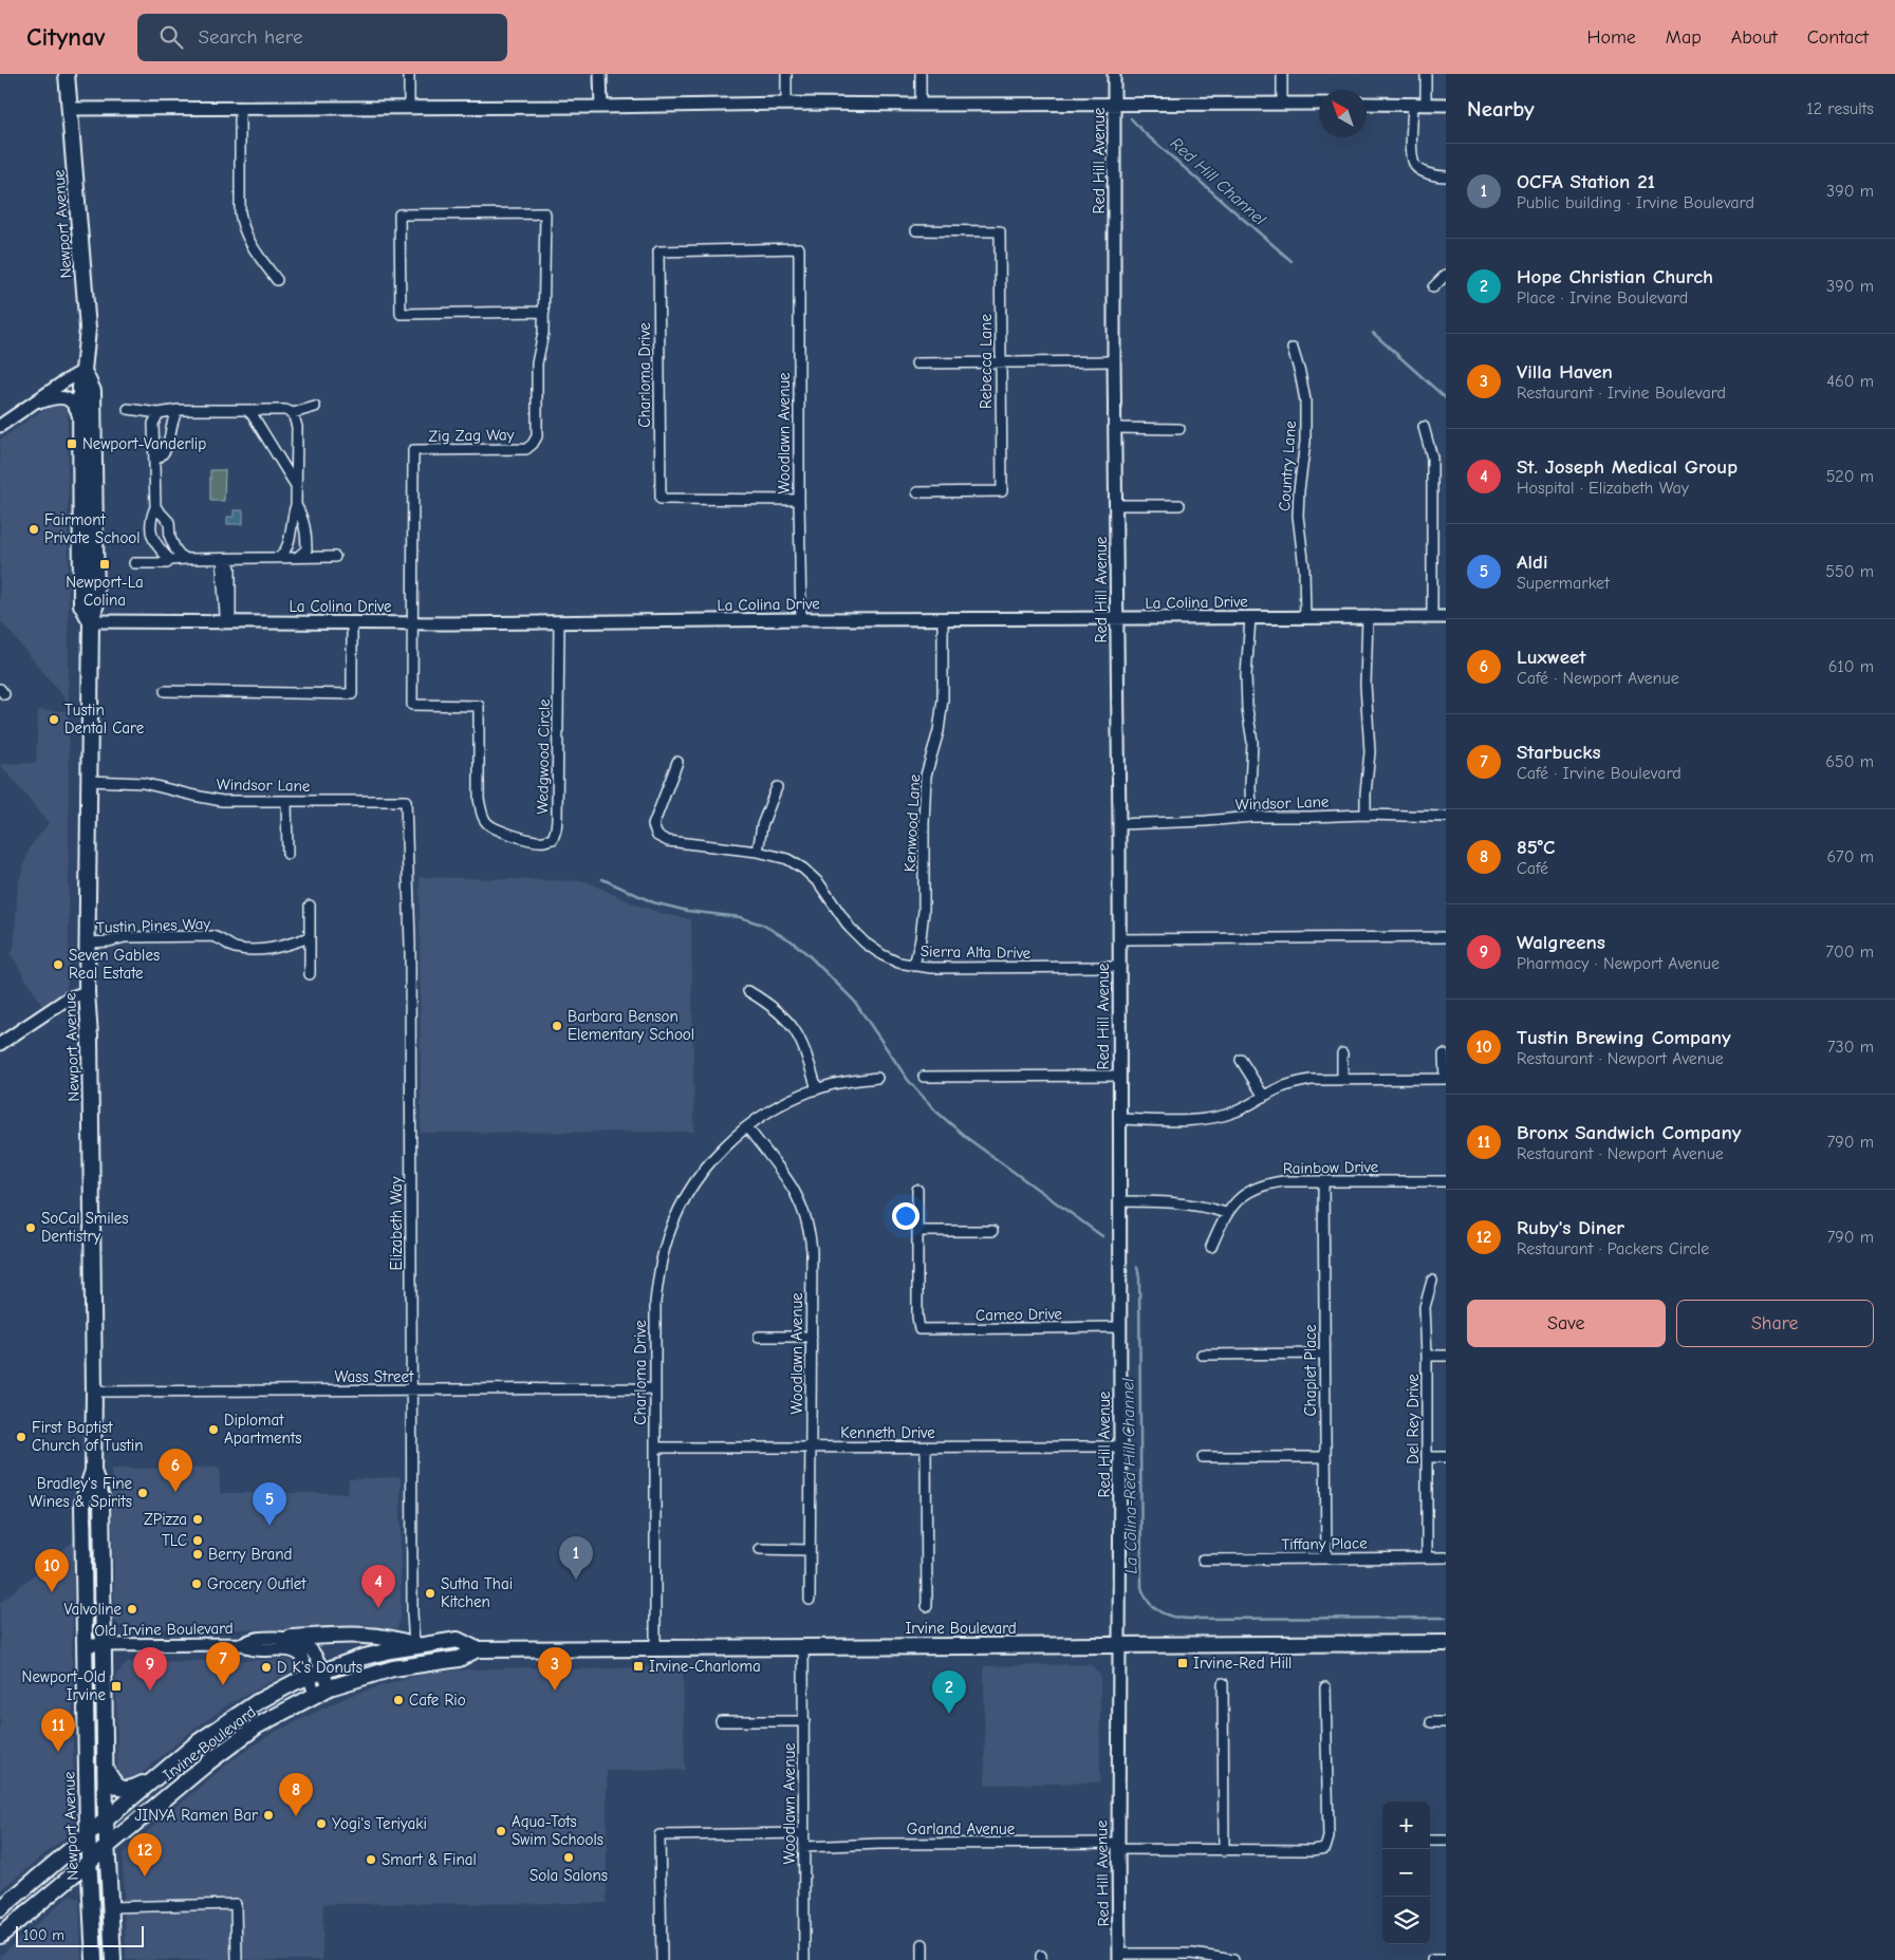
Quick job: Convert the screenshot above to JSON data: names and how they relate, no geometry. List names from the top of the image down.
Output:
{
  "streets": {
    "main road": ["Newport Avenue", "Irvine Boulevard"],
    "street": [
      "Red Hill Avenue",
      "Rebecca Lane",
      "Charloma Drive",
      "Woodlawn Avenue",
      "Zig Zag Way",
      "Country Lane",
      "La Colina Drive",
      "Wedgwood Circle",
      "Windsor Lane",
      "Kenwood Lane",
      "Tustin Pines Way",
      "Sierra Alta Drive",
      "Rainbow Drive",
      "Elizabeth Way",
      "Cameo Drive",
      "Chaplet Place",
      "Wass Street",
      "Del Rey Drive",
      "Kenneth Drive",
      "Tiffany Place",
      "Old Irvine Boulevard",
      "Garland Avenue"
    ]
  },
  "crossings": [
    ["Red Hill Avenue", "La Colina Drive"],
    ["Red Hill Avenue", "Windsor Lane"],
    ["Red Hill Avenue", "Sierra Alta Drive"],
    ["Red Hill Avenue", "Cameo Drive"],
    ["Red Hill Avenue", "Kenneth Drive"],
    ["Red Hill Avenue", "Irvine Boulevard"],
    ["Red Hill Avenue", "Garland Avenue"],
    ["Newport Avenue", "La Colina Drive"],
    ["Newport Avenue", "Windsor Lane"],
    ["Newport Avenue", "Tustin Pines Way"],
    ["Newport Avenue", "Wass Street"],
    ["Newport Avenue", "Irvine Boulevard"],
    ["Newport Avenue", "Old Irvine Boulevard"],
    ["Charloma Drive", "Woodlawn Avenue"],
    ["Charloma Drive", "Wass Street"],
    ["Charloma Drive", "Kenneth Drive"],
    ["Charloma Drive", "Irvine Boulevard"],
    ["Woodlawn Avenue", "La Colina Drive"],
    ["Woodlawn Avenue", "Kenneth Drive"],
    ["Woodlawn Avenue", "Irvine Boulevard"],
    ["Woodlawn Avenue", "Garland Avenue"],
    ["Zig Zag Way", "La Colina Drive"],
    ["Zig Zag Way", "Wedgwood Circle"],
    ["Country Lane", "La Colina Drive"],
    ["La Colina Drive", "Wedgwood Circle"],
    ["La Colina Drive", "Kenwood Lane"],
    ["Windsor Lane", "Elizabeth Way"],
    ["Kenwood Lane", "Sierra Alta Drive"],
    ["Rainbow Drive", "Chaplet Place"],
    ["Elizabeth Way", "Wass Street"],
    ["Elizabeth Way", "Irvine Boulevard"],
    ["Chaplet Place", "Tiffany Place"],
    ["Del Rey Drive", "Tiffany Place"],
    ["Irvine Boulevard", "Old Irvine Boulevard"]
  ],
  "water": ["Red Hill Channel", "La Colina-Red Hill Channel"],
  "places": {
    "transit": [
      "Newport-Vanderlip",
      "Newport-La Colina",
      "Irvine-Red Hill",
      "Irvine-Charloma",
      "Newport-Old Irvine"
    ],
    "other": [
      "Fairmont Private School",
      "Tustin Dental Care",
      "Seven Gables Real Estate",
      "Barbara Benson Elementary School",
      "SoCal Smiles Dentistry",
      "Diplomat Apartments",
      "First Baptist Church of Tustin",
      "Bradley's Fine Wines & Spirits",
      "ZPizza",
      "TLC",
      "Berry Brand",
      "Grocery Outlet",
      "Sutha Thai Kitchen",
      "Valvoline",
      "D K's Donuts",
      "Cafe Rio",
      "JINYA Ramen Bar",
      "Yogi's Teriyaki",
      "Aqua-Tots Swim Schools",
      "Sola Salons",
      "Smart & Final"
    ]
  },
  "scale_bar": "100 m",
  "north": "top left",
  "page": {
    "header": "Citynav",
    "search": "Search here",
    "nav": [
      "Home",
      "Map",
      "About",
      "Contact"
    ],
    "heading": ["Nearby", "12 results"],
    "list": [
      {
        "mark": "1",
        "name": "OCFA Station 21",
        "note": "Public building · Irvine Boulevard",
        "value": "390 m"
      },
      {
        "mark": "2",
        "name": "Hope Christian Church",
        "note": "Place · Irvine Boulevard",
        "value": "390 m"
      },
      {
        "mark": "3",
        "name": "Villa Haven",
        "note": "Restaurant · Irvine Boulevard",
        "value": "460 m"
      },
      {
        "mark": "4",
        "name": "St. Joseph Medical Group",
        "note": "Hospital · Elizabeth Way",
        "value": "520 m"
      },
      {
        "mark": "5",
        "name": "Aldi",
        "note": "Supermarket",
        "value": "550 m"
      },
      {
        "mark": "6",
        "name": "Luxweet",
        "note": "Café · Newport Avenue",
        "value": "610 m"
      },
      {
        "mark": "7",
        "name": "Starbucks",
        "note": "Café · Irvine Boulevard",
        "value": "650 m"
      },
      {
        "mark": "8",
        "name": "85°C",
        "note": "Café",
        "value": "670 m"
      },
      {
        "mark": "9",
        "name": "Walgreens",
        "note": "Pharmacy · Newport Avenue",
        "value": "700 m"
      },
      {
        "mark": "10",
        "name": "Tustin Brewing Company",
        "note": "Restaurant · Newport Avenue",
        "value": "730 m"
      },
      {
        "mark": "11",
        "name": "Bronx Sandwich Company",
        "note": "Restaurant · Newport Avenue",
        "value": "790 m"
      },
      {
        "mark": "12",
        "name": "Ruby's Diner",
        "note": "Restaurant · Packers Circle",
        "value": "790 m"
      }
    ],
    "buttons": ["Save", "Share"],
    "pins": [
      "6",
      "5",
      "1",
      "10",
      "4",
      "7",
      "3",
      "9",
      "2",
      "11",
      "8",
      "12"
    ],
    "map_buttons": ["+", "−"],
    "scale": "100 m"
  }
}
